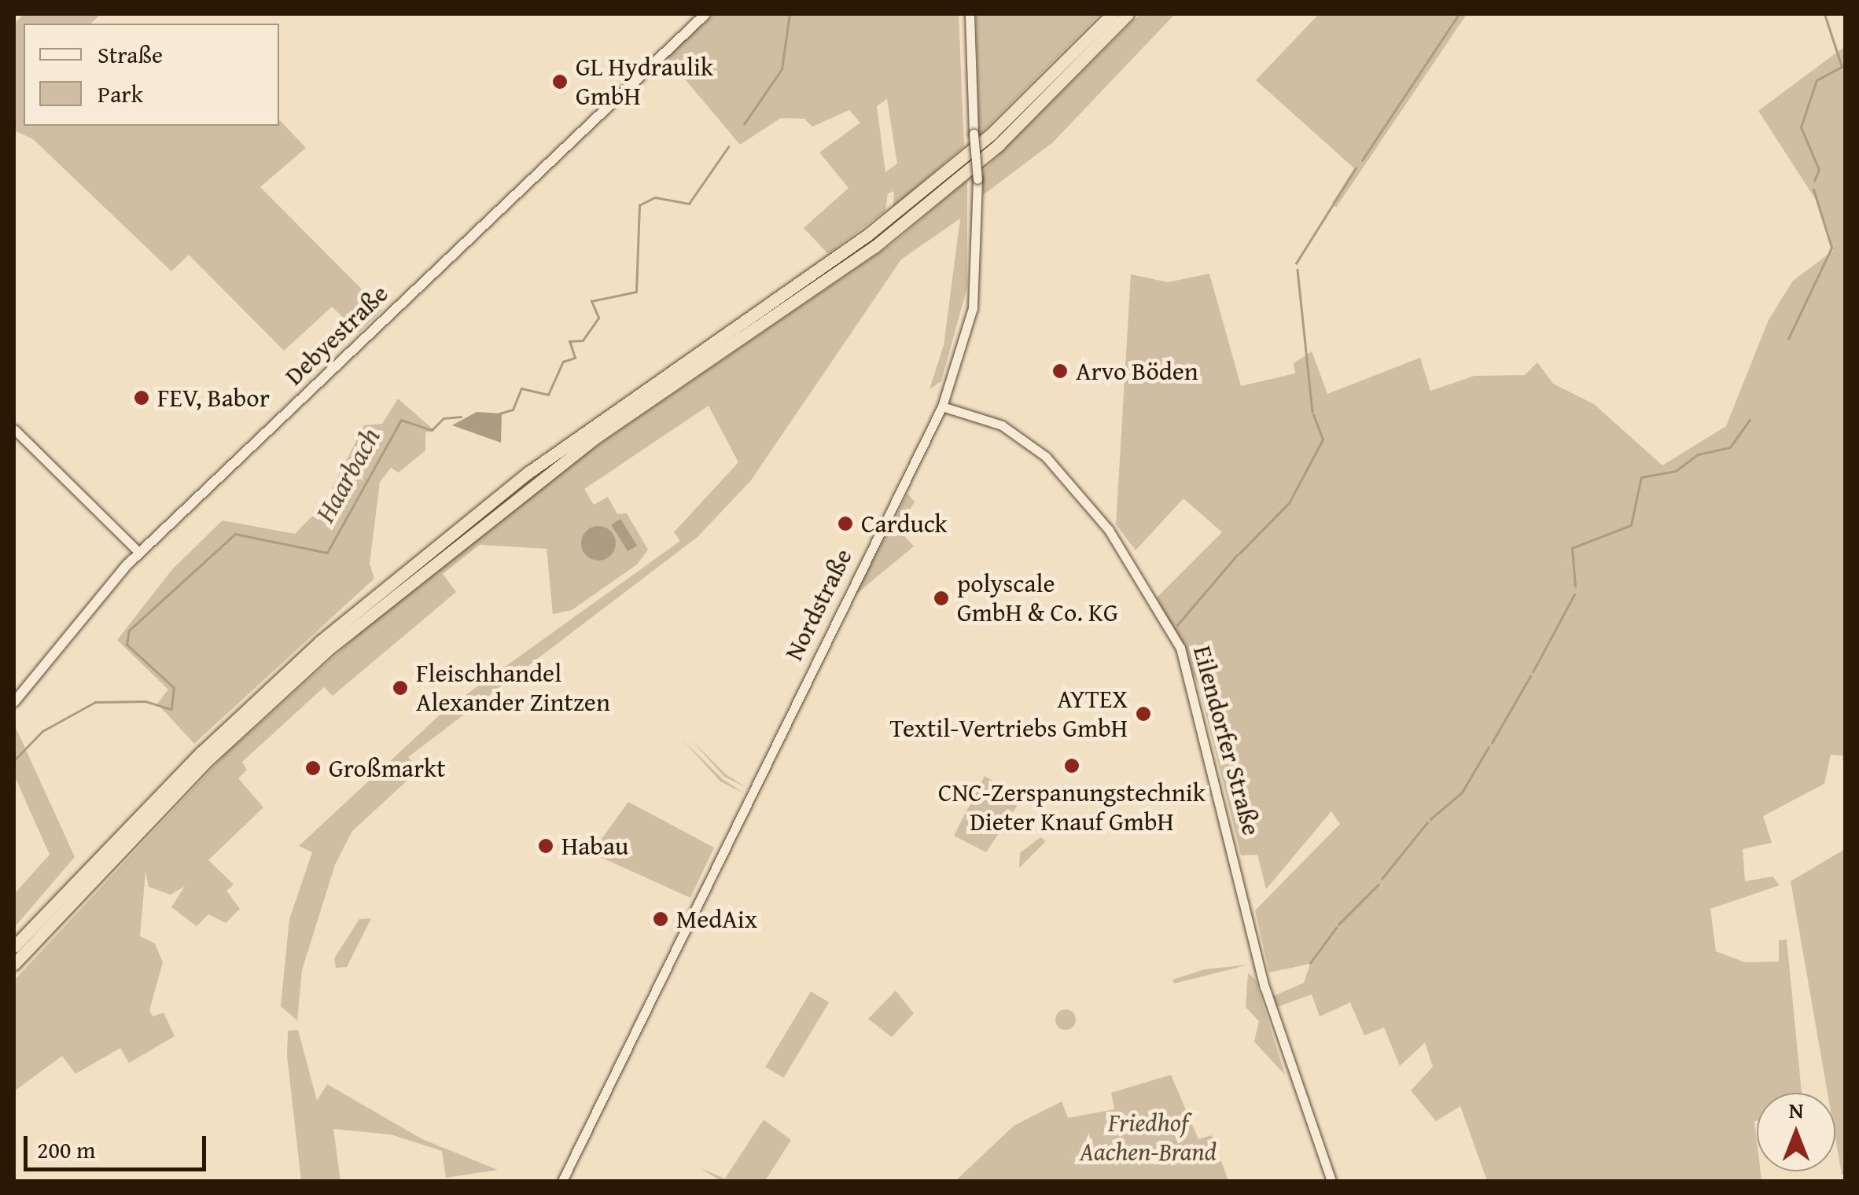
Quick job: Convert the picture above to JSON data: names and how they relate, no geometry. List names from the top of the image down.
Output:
{
  "streets": {
    "main road": ["Debyestraße"],
    "street": ["Nordstraße", "Eilendorfer Straße"]
  },
  "crossings": [
    ["Nordstraße", "Eilendorfer Straße"]
  ],
  "water": ["Haarbach"],
  "parks": ["Friedhof Aachen-Brand"],
  "places": [
    "GL Hydraulik GmbH",
    "Arvo Böden",
    "FEV, Babor",
    "Carduck",
    "polyscale GmbH & Co. KG",
    "Fleischhandel Alexander Zintzen",
    "AYTEX Textil-Vertriebs GmbH",
    "CNC-Zerspanungstechnik Dieter Knauf GmbH",
    "Großmarkt",
    "Habau",
    "MedAix"
  ],
  "legend": ["Straße", "Park"],
  "scale_bar": "200 m",
  "north": "top"
}
